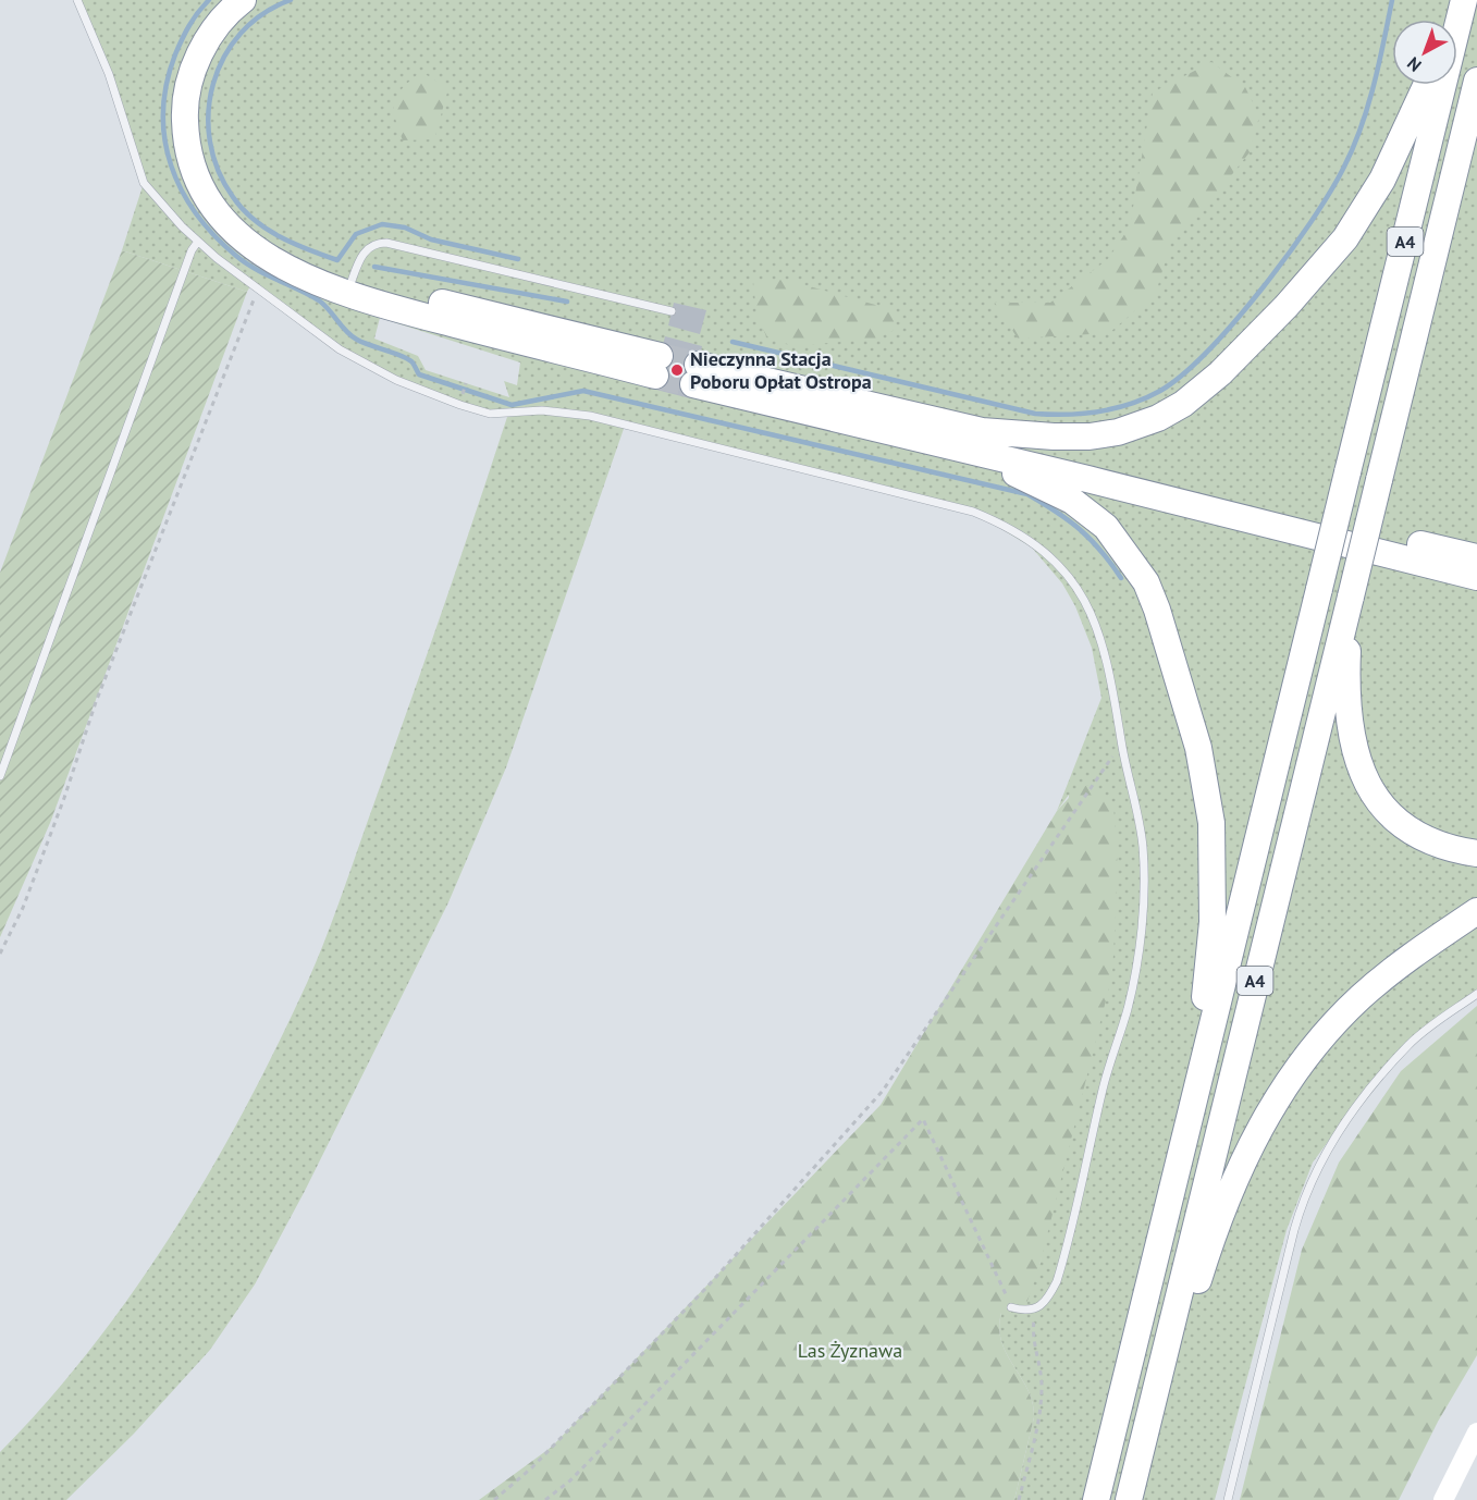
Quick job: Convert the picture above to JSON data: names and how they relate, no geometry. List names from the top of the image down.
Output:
{
  "streets": {
    "highway": ["A4"]
  },
  "parks": ["Las Żyznawa"],
  "places": ["Nieczynna Stacja Poboru Opłat Ostropa"],
  "north": "bottom left"
}
